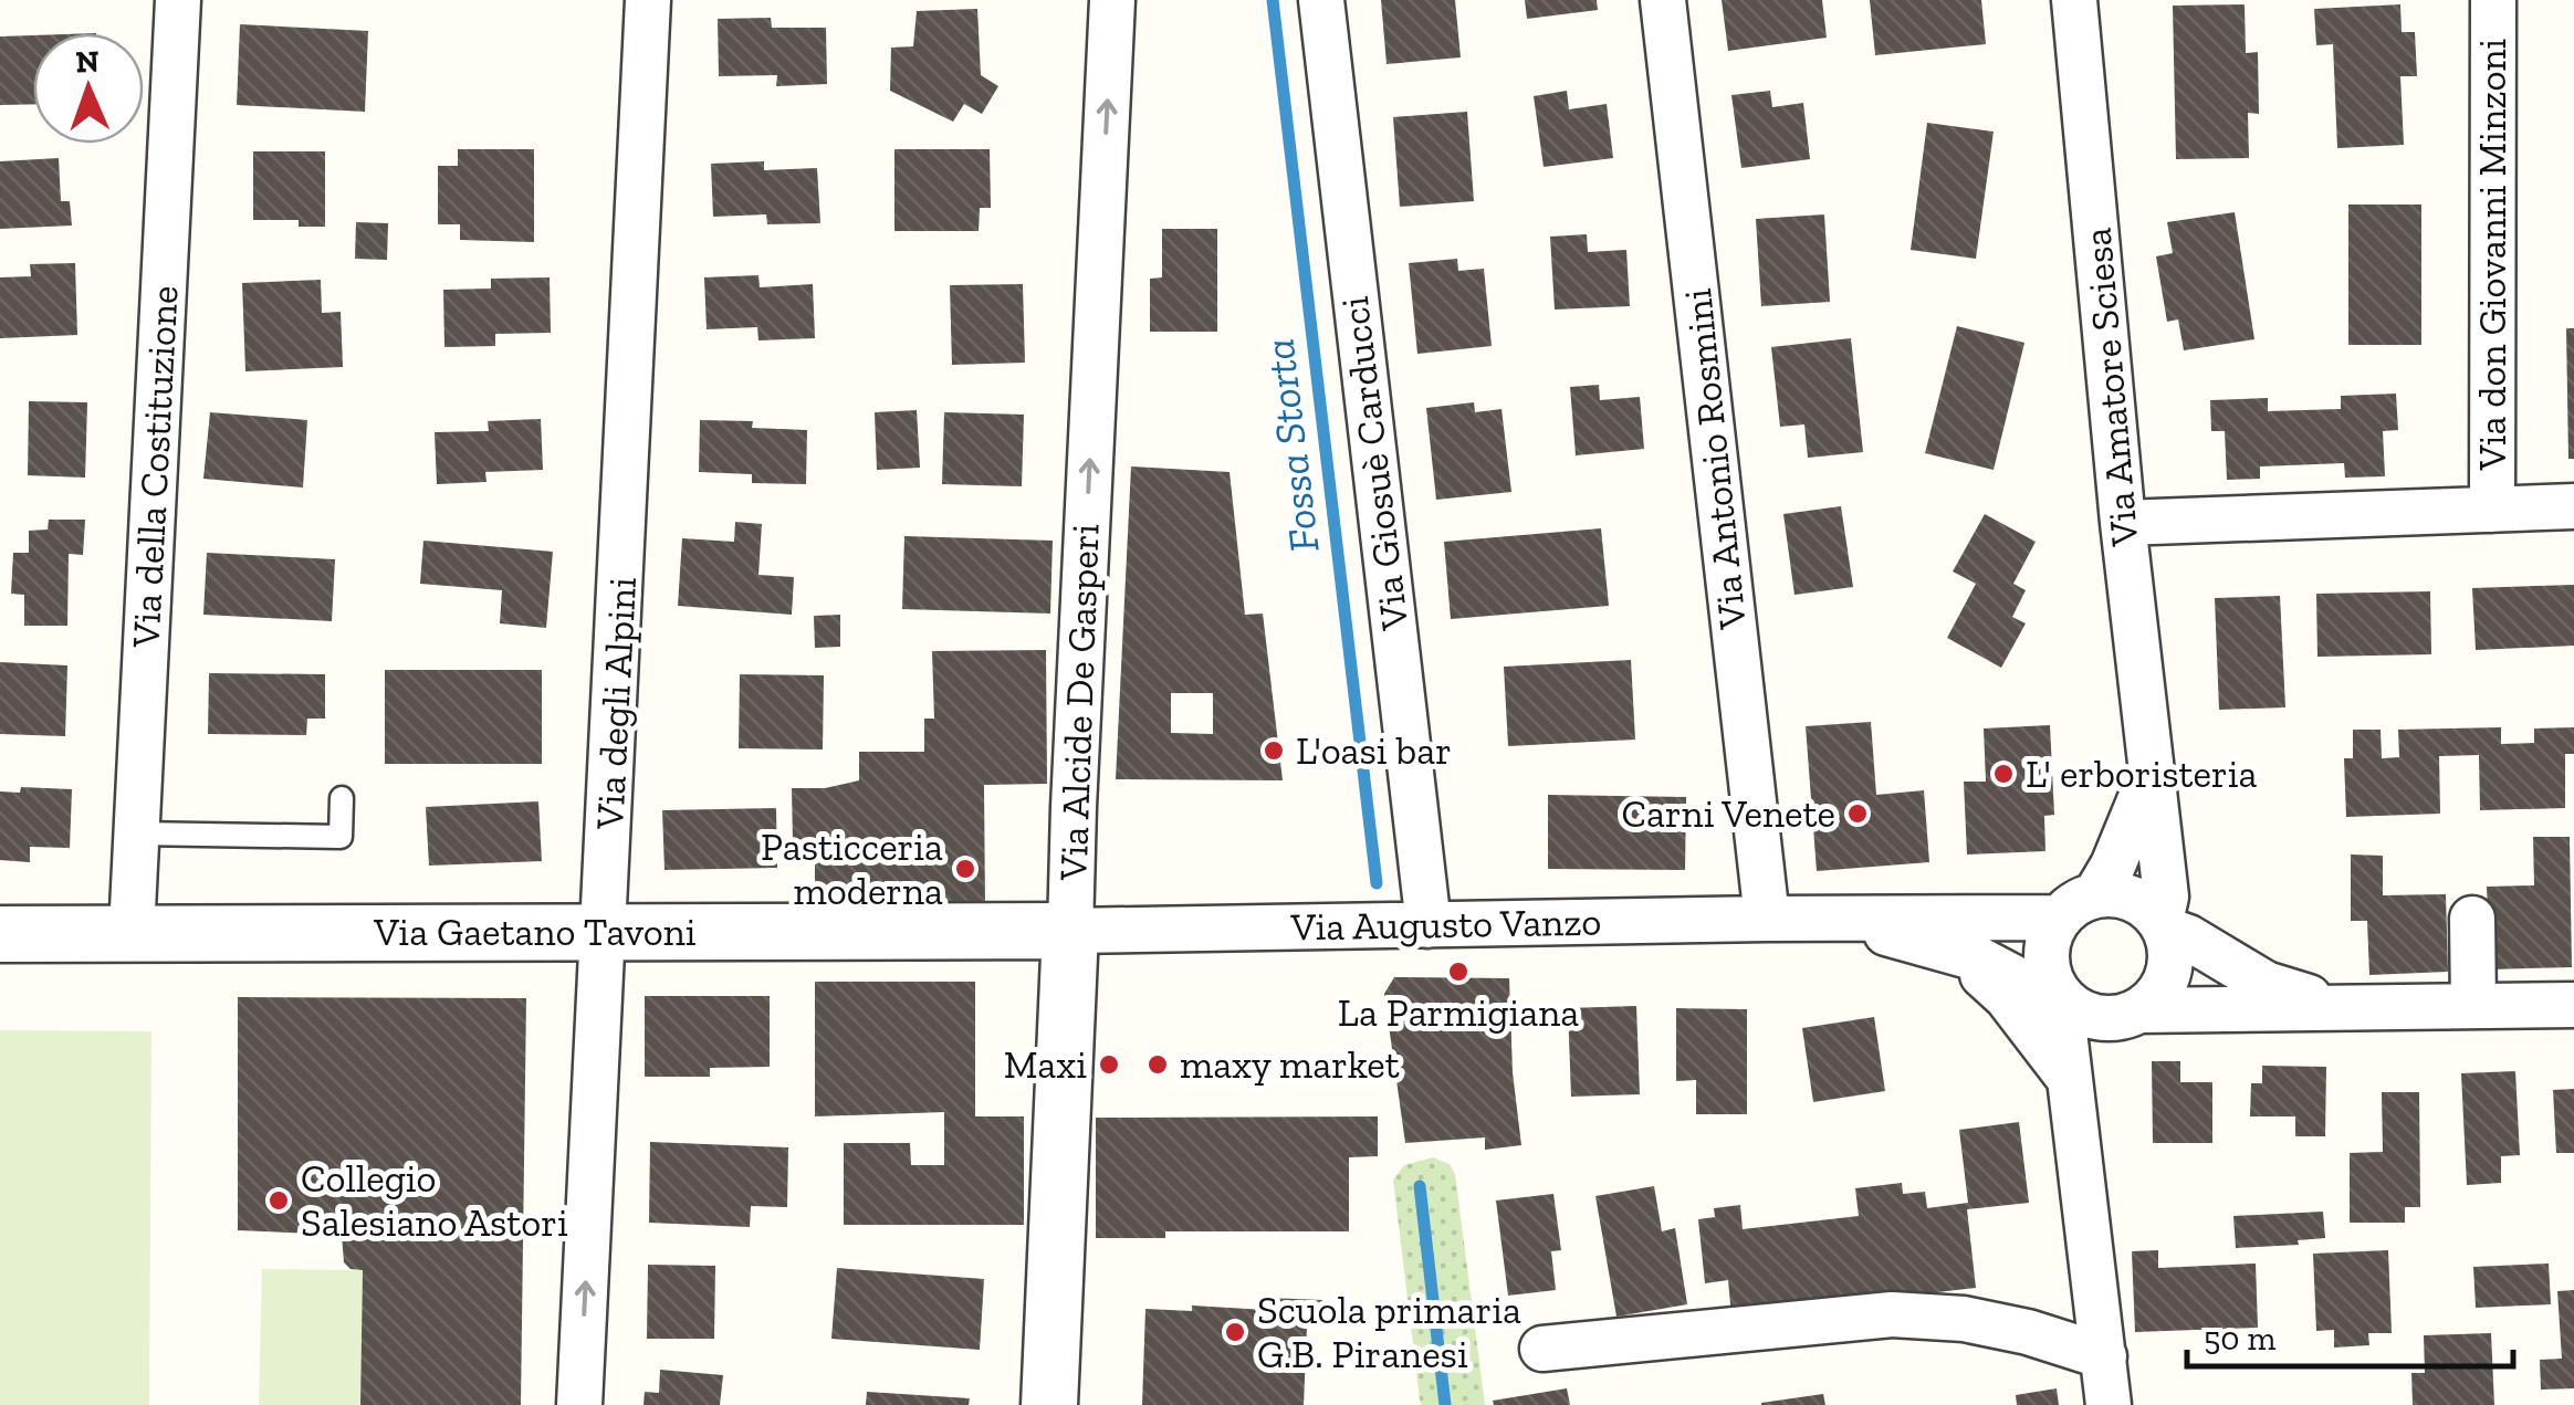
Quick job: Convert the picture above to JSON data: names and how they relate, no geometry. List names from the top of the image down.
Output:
{
  "streets": {
    "street": [
      "Via don Giovanni Minzoni",
      "Via Amatore Sciesa",
      "Via Antonio Rosmini",
      "Via Giosuè Carducci",
      "Via della Costituzione",
      "Via Alcide De Gasperi",
      "Via degli Alpini",
      "Via Augusto Vanzo",
      "Via Gaetano Tavoni"
    ]
  },
  "crossings": [
    ["Via Amatore Sciesa", "Via Augusto Vanzo"],
    ["Via Antonio Rosmini", "Via Augusto Vanzo"],
    ["Via Giosuè Carducci", "Via Augusto Vanzo"],
    ["Via della Costituzione", "Via Gaetano Tavoni"],
    ["Via Alcide De Gasperi", "Via Augusto Vanzo"],
    ["Via Alcide De Gasperi", "Via Gaetano Tavoni"],
    ["Via degli Alpini", "Via Gaetano Tavoni"],
    ["Via Augusto Vanzo", "Via Gaetano Tavoni"]
  ],
  "one_way": ["Via Alcide De Gasperi"],
  "water": ["Fossa Storta"],
  "places": [
    "L'oasi bar",
    "L' erboristeria",
    "Carni Venete",
    "Pasticceria moderna",
    "La Parmigiana",
    "Maxi",
    "maxy market",
    "Collegio Salesiano Astori",
    "Scuola primaria G.B. Piranesi"
  ],
  "scale_bar": "50 m",
  "north": "top"
}
